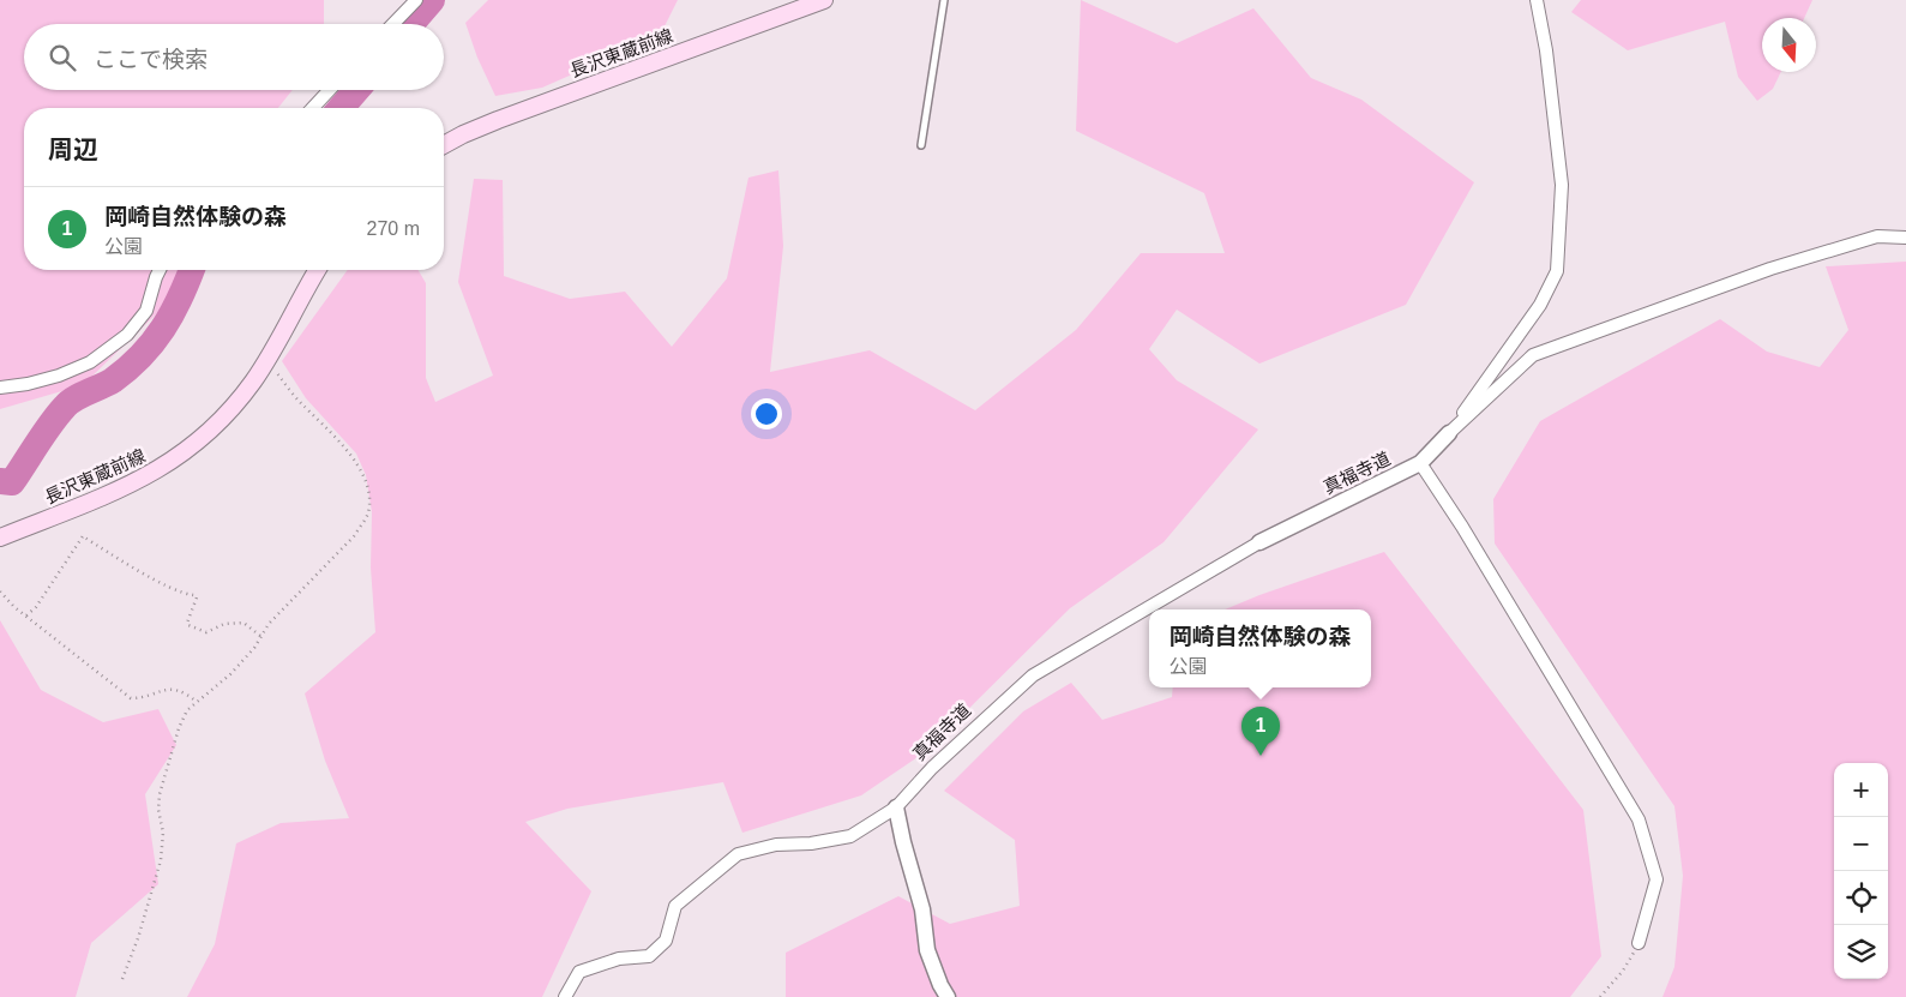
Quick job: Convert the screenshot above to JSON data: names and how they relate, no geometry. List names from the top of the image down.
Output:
{
  "streets": {
    "main road": ["長沢東蔵前線"],
    "street": ["真福寺道"]
  },
  "north": "bottom",
  "page": {
    "search": "ここで検索",
    "heading": "周辺",
    "list": [
      {
        "mark": "1",
        "name": "岡崎自然体験の森",
        "note": "公園",
        "value": "270 m"
      }
    ],
    "popup": ["岡崎自然体験の森", "公園"],
    "pins": "1",
    "map_buttons": ["+", "−"]
  }
}
